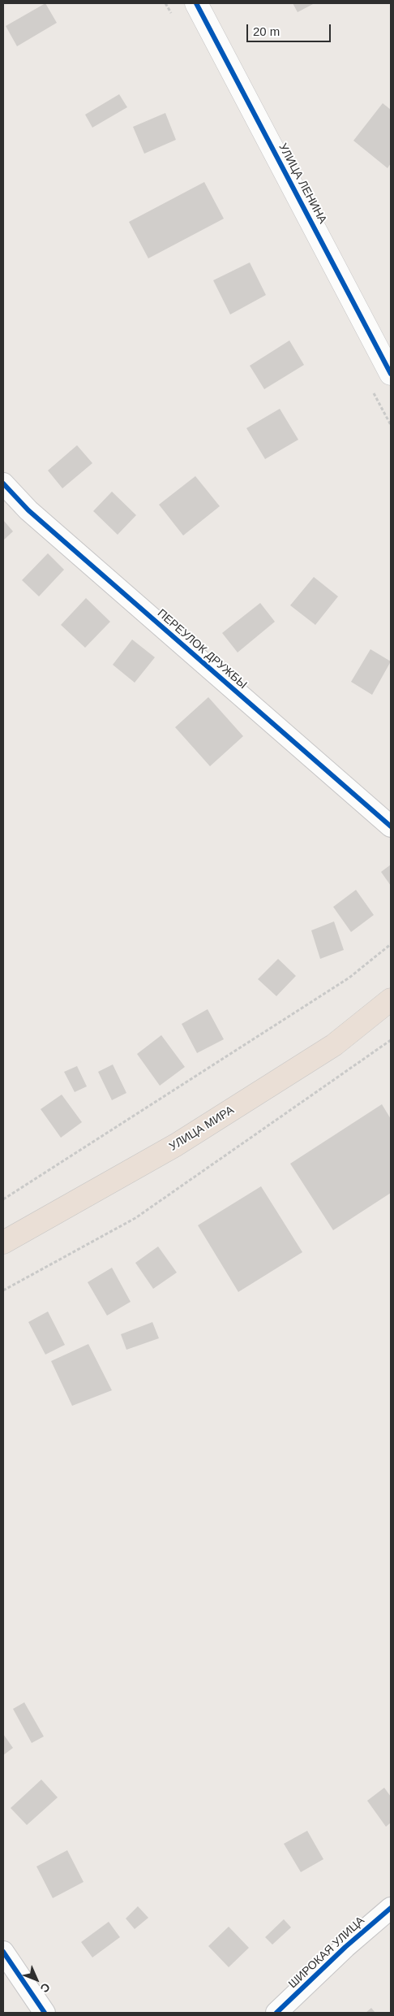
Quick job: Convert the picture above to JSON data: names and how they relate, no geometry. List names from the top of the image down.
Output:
{
  "streets": {
    "highway": ["УЛИЦА МИРА"],
    "street": ["УЛИЦА ЛЕНИНА", "ПЕРЕУЛОК ДРУЖБЫ", "ШИРОКАЯ УЛИЦА"]
  },
  "scale_bar": "20 m",
  "north": "bottom right"
}
